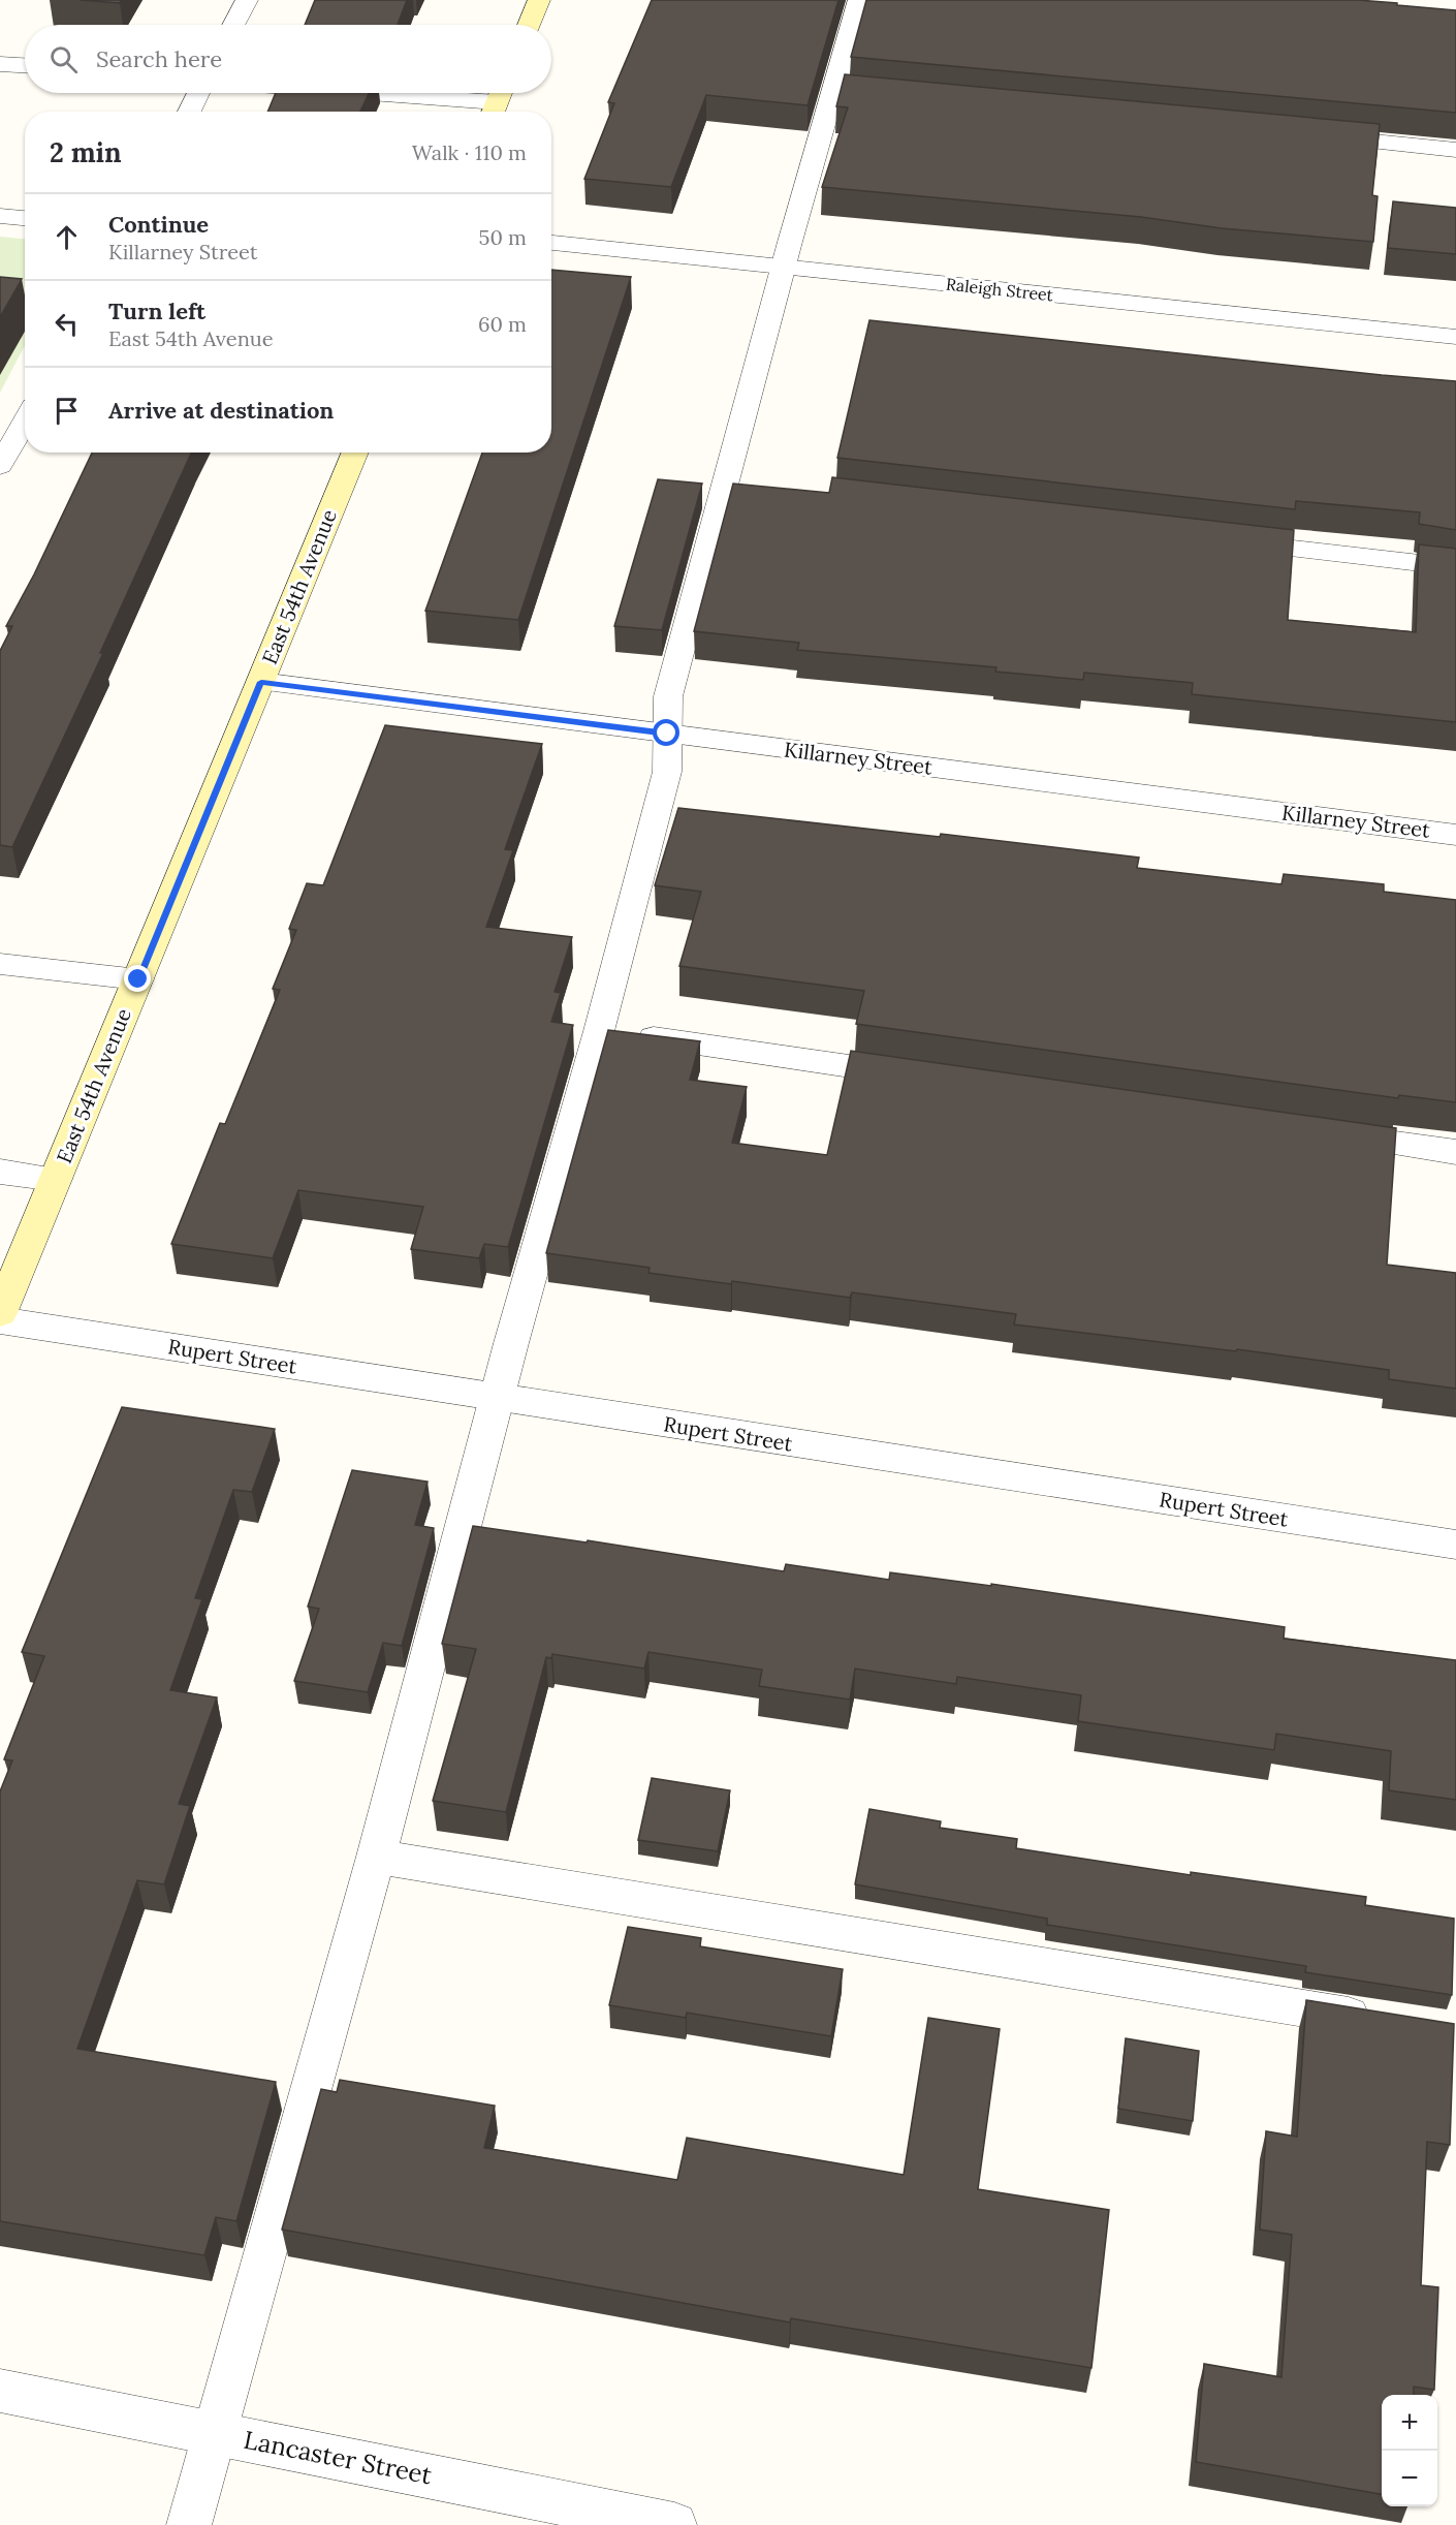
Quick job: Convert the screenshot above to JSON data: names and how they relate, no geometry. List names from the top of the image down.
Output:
{
  "streets": {
    "street": [
      "Raleigh Street",
      "East 54th Avenue",
      "Killarney Street",
      "Rupert Street",
      "Lancaster Street"
    ]
  },
  "crossings": [
    ["East 54th Avenue", "Killarney Street"]
  ],
  "page": {
    "search": "Search here",
    "heading": ["2 min", "Walk · 110 m"],
    "list": [
      ["Continue", "Killarney Street", "50 m"],
      ["Turn left", "East 54th Avenue", "60 m"],
      "Arrive at destination"
    ],
    "map_buttons": ["+", "−"]
  }
}
